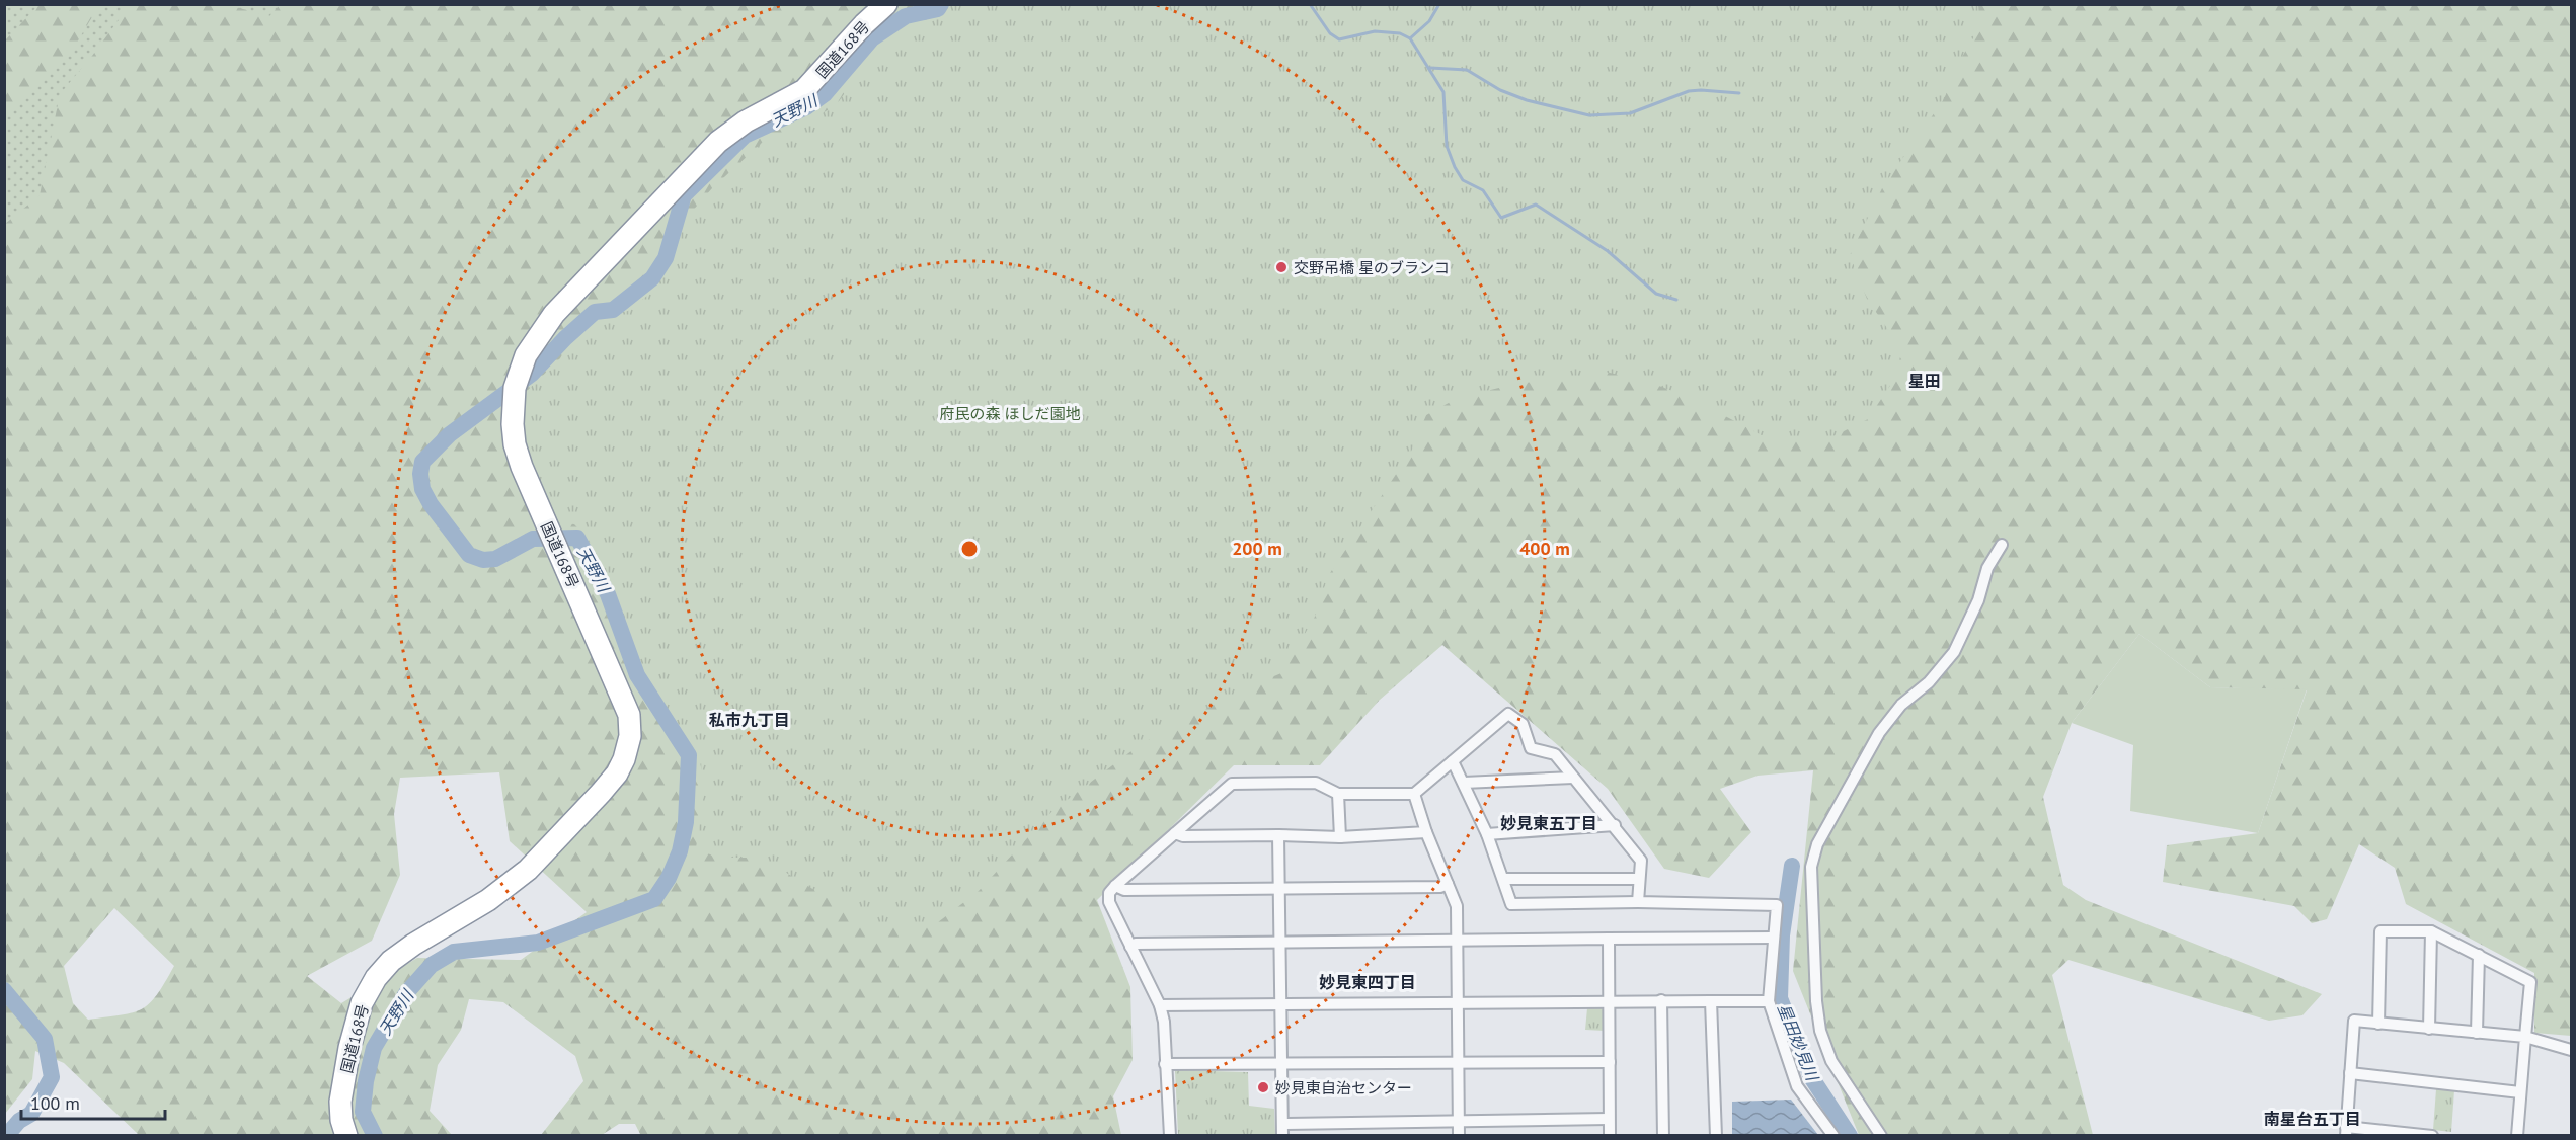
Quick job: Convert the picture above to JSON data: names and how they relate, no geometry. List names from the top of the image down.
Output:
{
  "streets": {
    "highway": ["国道168号"]
  },
  "districts": [
    "星田",
    "私市九丁目",
    "妙見東五丁目",
    "妙見東四丁目",
    "南星台五丁目"
  ],
  "water": ["天野川", "星田妙見川"],
  "parks": ["府民の森 ほしだ園地"],
  "places": ["交野吊橋 星のブランコ", "妙見東自治センター"],
  "scale_bar": "100 m",
  "rings": ["200 m", "400 m"]
}
